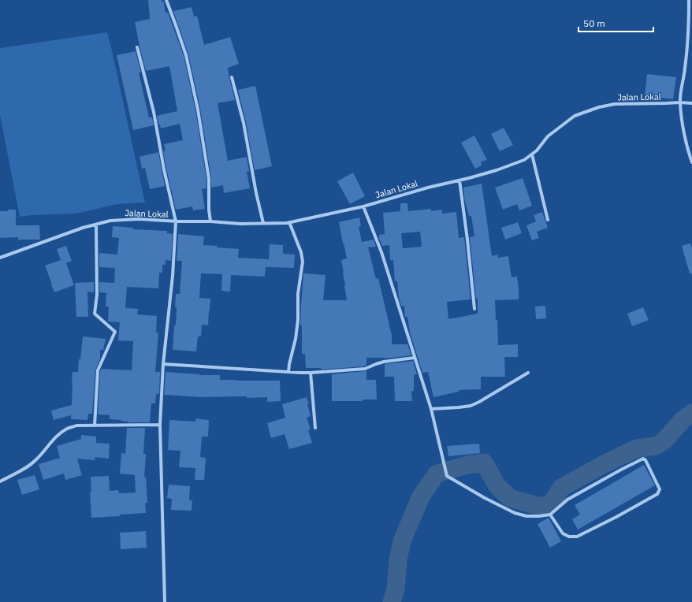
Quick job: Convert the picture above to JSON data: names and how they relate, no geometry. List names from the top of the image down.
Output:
{
  "streets": {
    "street": ["Jalan Lokal"]
  },
  "scale_bar": "50 m"
}
